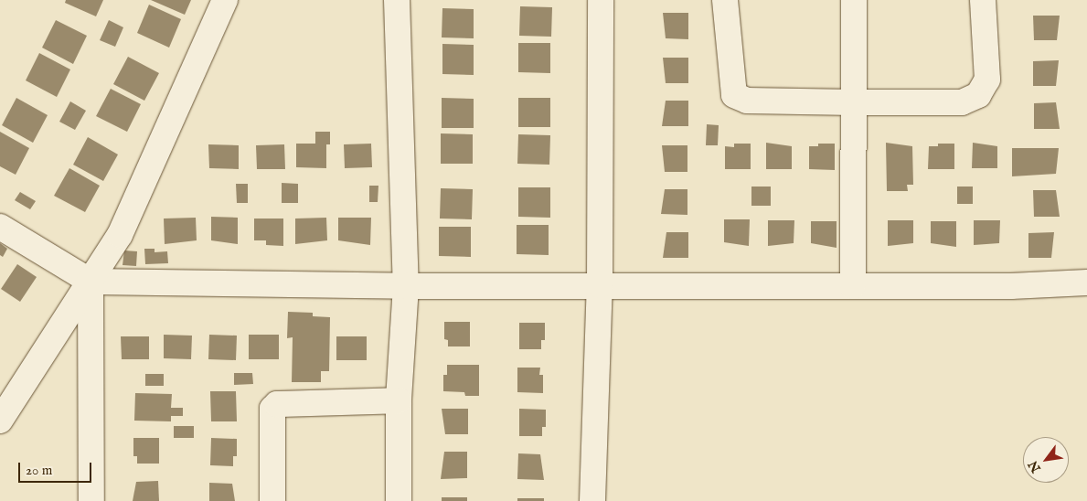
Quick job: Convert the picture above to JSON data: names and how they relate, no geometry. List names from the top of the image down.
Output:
{
  "scale_bar": "20 m",
  "north": "bottom left"
}
